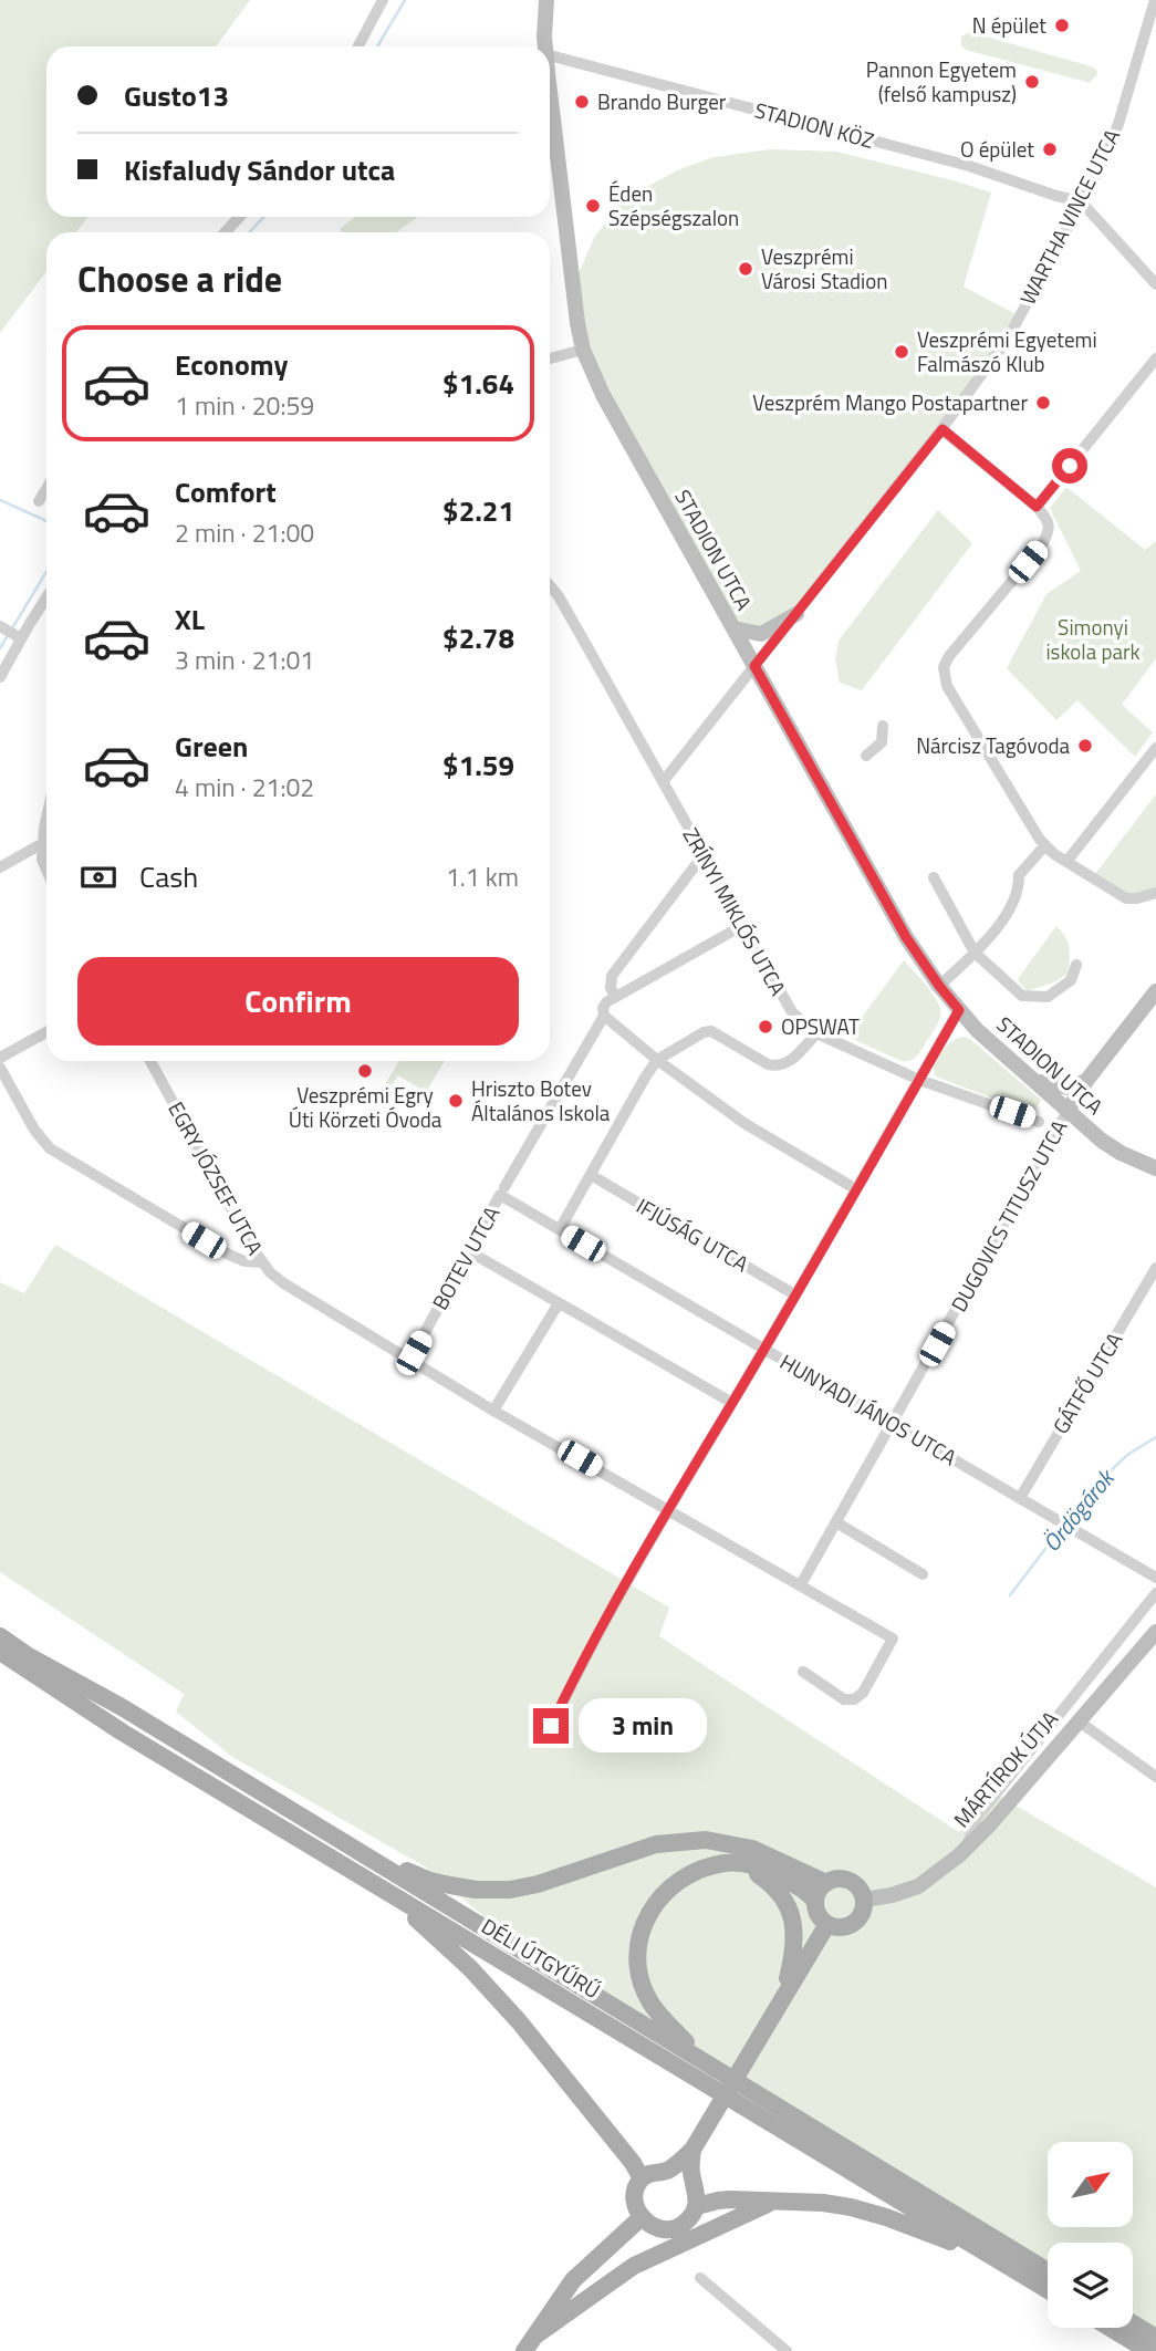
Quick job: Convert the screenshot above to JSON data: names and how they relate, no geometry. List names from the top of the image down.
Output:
{
  "streets": {
    "main road": ["DÉLI ÚTGYŰRŰ"],
    "street": [
      "STADION KÖZ",
      "WARTHA VINCE UTCA",
      "STADION UTCA",
      "ZRÍNYI MIKLÓS UTCA",
      "EGRY JÓZSEF UTCA",
      "DUGOVICS TITUSZ UTCA",
      "IFJÚSÁG UTCA",
      "BOTEV UTCA",
      "GÁTFŐ UTCA",
      "HUNYADI JÁNOS UTCA",
      "MÁRTÍROK ÚTJA"
    ]
  },
  "crossings": [
    ["STADION KÖZ", "WARTHA VINCE UTCA"],
    ["WARTHA VINCE UTCA", "STADION UTCA"],
    ["WARTHA VINCE UTCA", "ZRÍNYI MIKLÓS UTCA"],
    ["STADION UTCA", "DUGOVICS TITUSZ UTCA"],
    ["DUGOVICS TITUSZ UTCA", "HUNYADI JÁNOS UTCA"],
    ["BOTEV UTCA", "HUNYADI JÁNOS UTCA"],
    ["GÁTFŐ UTCA", "HUNYADI JÁNOS UTCA"]
  ],
  "water": ["Ördögárok"],
  "parks": ["Simonyi iskola park"],
  "places": [
    "N épület",
    "Pannon Egyetem (felső kampusz)",
    "Brando Burger",
    "O épület",
    "Éden Szépségszalon",
    "Veszprémi Városi Stadion",
    "Veszprémi Egyetemi Falmászó Klub",
    "Veszprém Mango Postapartner",
    "Nárcisz Tagóvoda",
    "OPSWAT",
    "Veszprémi Egry Úti Körzeti Óvoda",
    "Hriszto Botev Általános Iskola"
  ],
  "north": "top right",
  "page": {
    "banner": ["Gusto13", "Kisfaludy Sándor utca"],
    "heading": "Choose a ride",
    "list": [
      {
        "name": "Economy",
        "note": "1 min · 20:59",
        "value": "$1.64"
      },
      {
        "name": "Comfort",
        "note": "2 min · 21:00",
        "value": "$2.21"
      },
      {
        "name": "XL",
        "note": "3 min · 21:01",
        "value": "$2.78"
      },
      {
        "name": "Green",
        "note": "4 min · 21:02",
        "value": "$1.59"
      }
    ],
    "pay": ["Cash", "1.1 km"],
    "buttons": "Confirm",
    "bubble": "3 min"
  }
}
